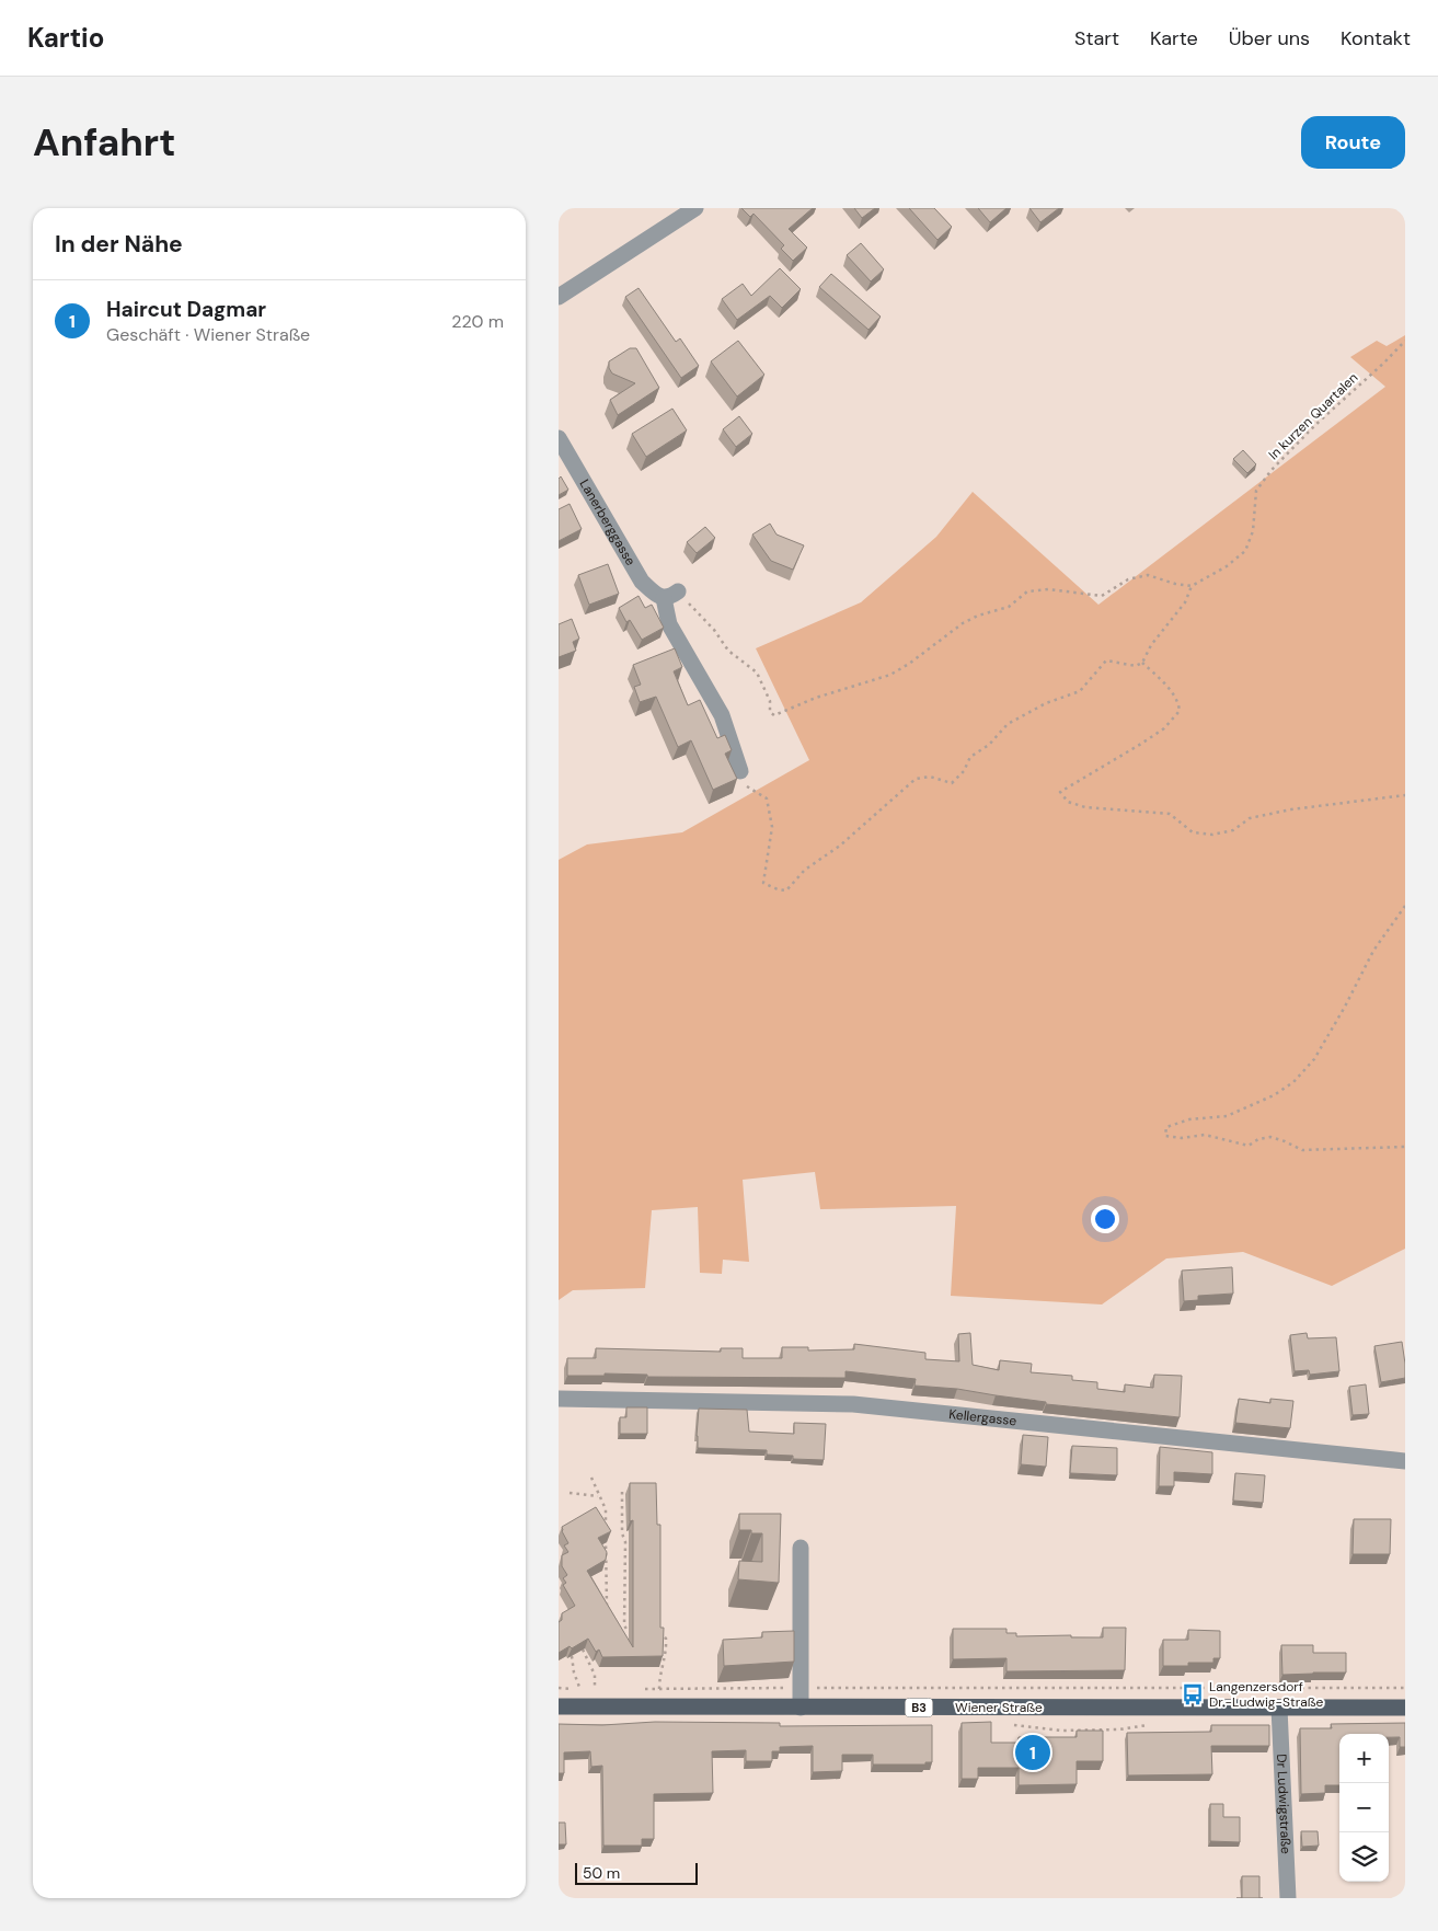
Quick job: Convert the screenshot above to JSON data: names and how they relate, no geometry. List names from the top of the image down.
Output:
{
  "streets": {
    "main road": ["B3", "Wiener Straße"],
    "street": ["Lanerberggasse", "Kellergasse", "Dr Ludwigstraße"],
    "path": ["In kurzen Quartalen"]
  },
  "crossings": [
    ["Wiener Straße", "Dr Ludwigstraße"]
  ],
  "places": {
    "bus stop": ["Langenzersdorf Dr.-Ludwig-Straße"]
  },
  "scale_bar": "50 m",
  "page": {
    "header": "Kartio",
    "nav": [
      "Start",
      "Karte",
      "Über uns",
      "Kontakt"
    ],
    "buttons": "Route",
    "title": "Anfahrt",
    "heading": "In der Nähe",
    "list": [
      {
        "mark": "1",
        "name": "Haircut Dagmar",
        "note": "Geschäft · Wiener Straße",
        "value": "220 m"
      }
    ],
    "pins": "1",
    "map_buttons": ["+", "−"],
    "scale": "50 m"
  }
}
